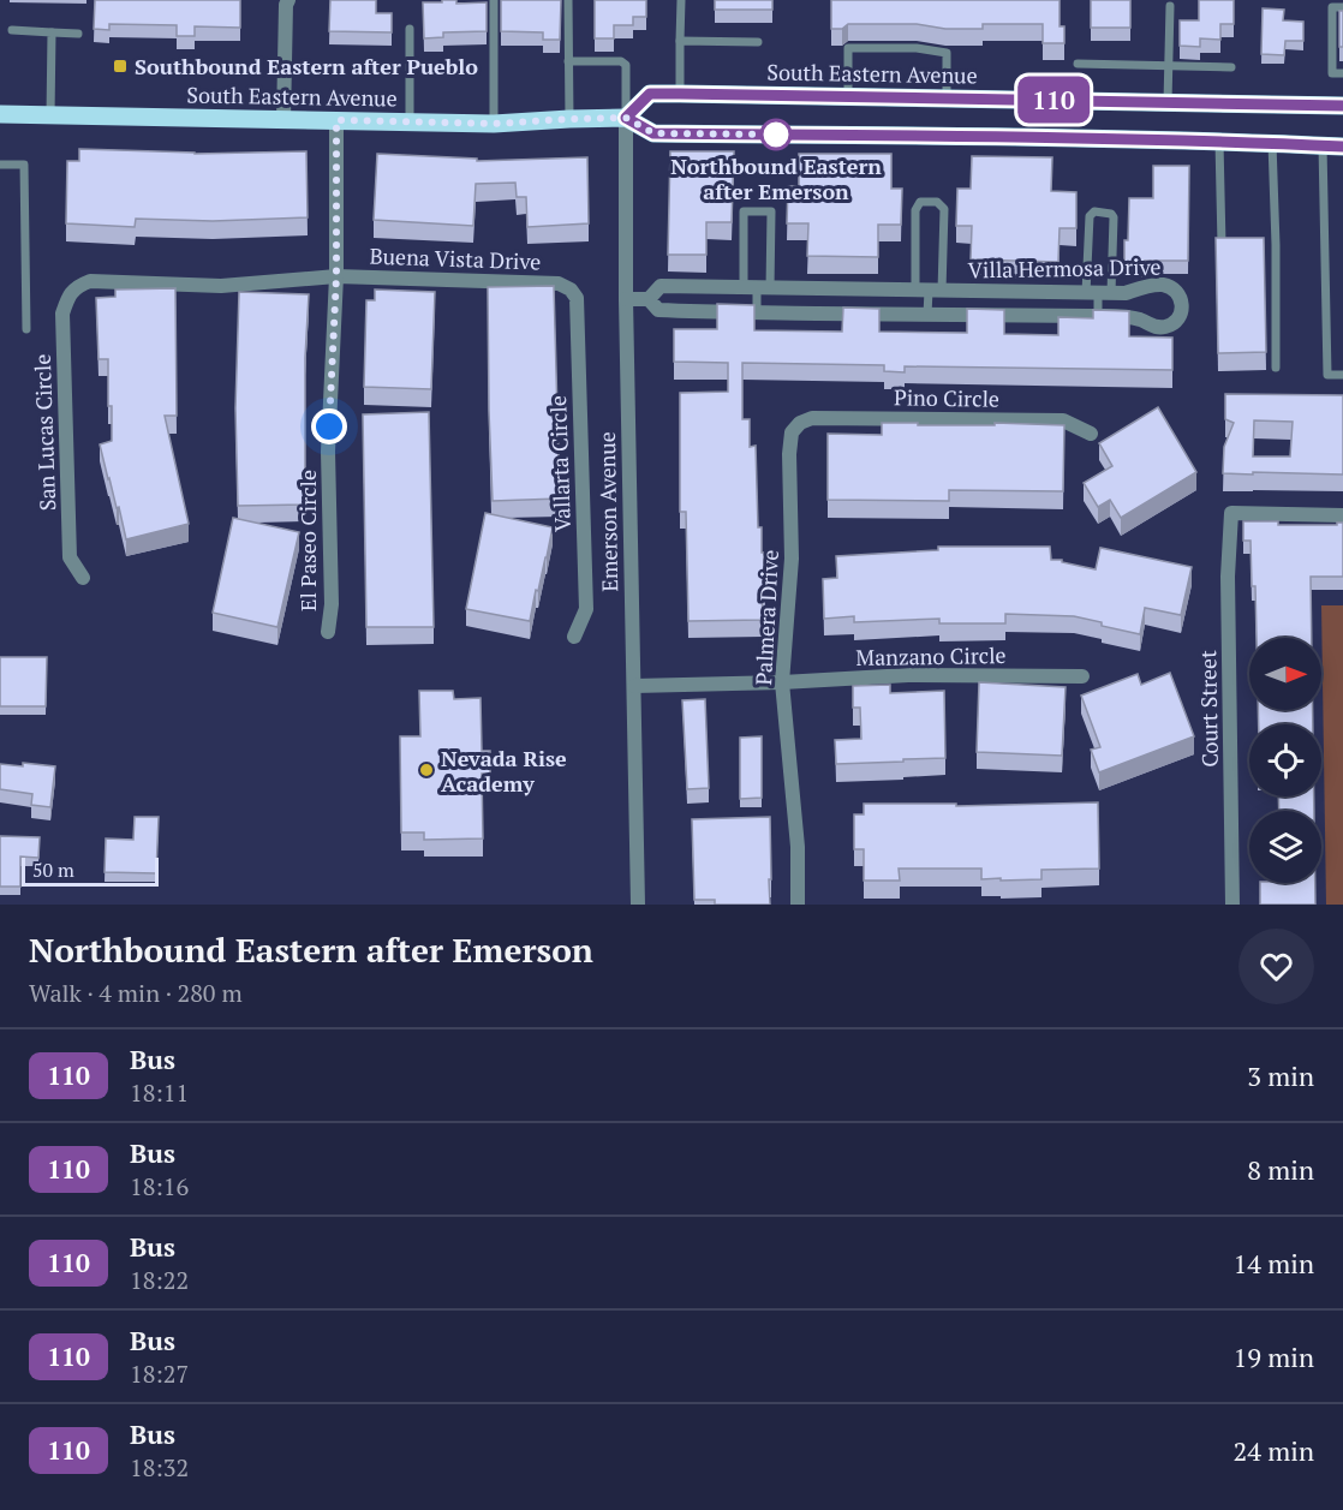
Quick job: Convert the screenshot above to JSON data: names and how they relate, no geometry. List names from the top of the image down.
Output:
{
  "streets": {
    "main road": ["South Eastern Avenue"],
    "street": [
      "Buena Vista Drive",
      "Villa Hermosa Drive",
      "Pino Circle",
      "San Lucas Circle",
      "Vallarta Circle",
      "Emerson Avenue",
      "El Paseo Circle",
      "Palmera Drive",
      "Manzano Circle",
      "Court Street"
    ]
  },
  "crossings": [
    ["South Eastern Avenue", "Emerson Avenue"],
    ["South Eastern Avenue", "El Paseo Circle"],
    ["Buena Vista Drive", "San Lucas Circle"],
    ["Buena Vista Drive", "Vallarta Circle"],
    ["Buena Vista Drive", "El Paseo Circle"],
    ["Villa Hermosa Drive", "Emerson Avenue"],
    ["Pino Circle", "Palmera Drive"],
    ["Emerson Avenue", "Manzano Circle"],
    ["Palmera Drive", "Manzano Circle"]
  ],
  "places": {
    "transit": ["Southbound Eastern after Pueblo"],
    "other": ["Northbound Eastern after Emerson", "Nevada Rise Academy"]
  },
  "lines": ["bus line 110"],
  "scale_bar": "50 m",
  "north": "right",
  "page": {
    "on_map": "110",
    "scale": "50 m",
    "heading": ["Northbound Eastern after Emerson", "Walk · 4 min · 280 m"],
    "list": [
      {
        "mark": "110",
        "name": "Bus",
        "note": "18:11",
        "value": "3 min"
      },
      {
        "mark": "110",
        "name": "Bus",
        "note": "18:16",
        "value": "8 min"
      },
      {
        "mark": "110",
        "name": "Bus",
        "note": "18:22",
        "value": "14 min"
      },
      {
        "mark": "110",
        "name": "Bus",
        "note": "18:27",
        "value": "19 min"
      },
      {
        "mark": "110",
        "name": "Bus",
        "note": "18:32",
        "value": "24 min"
      }
    ]
  }
}
